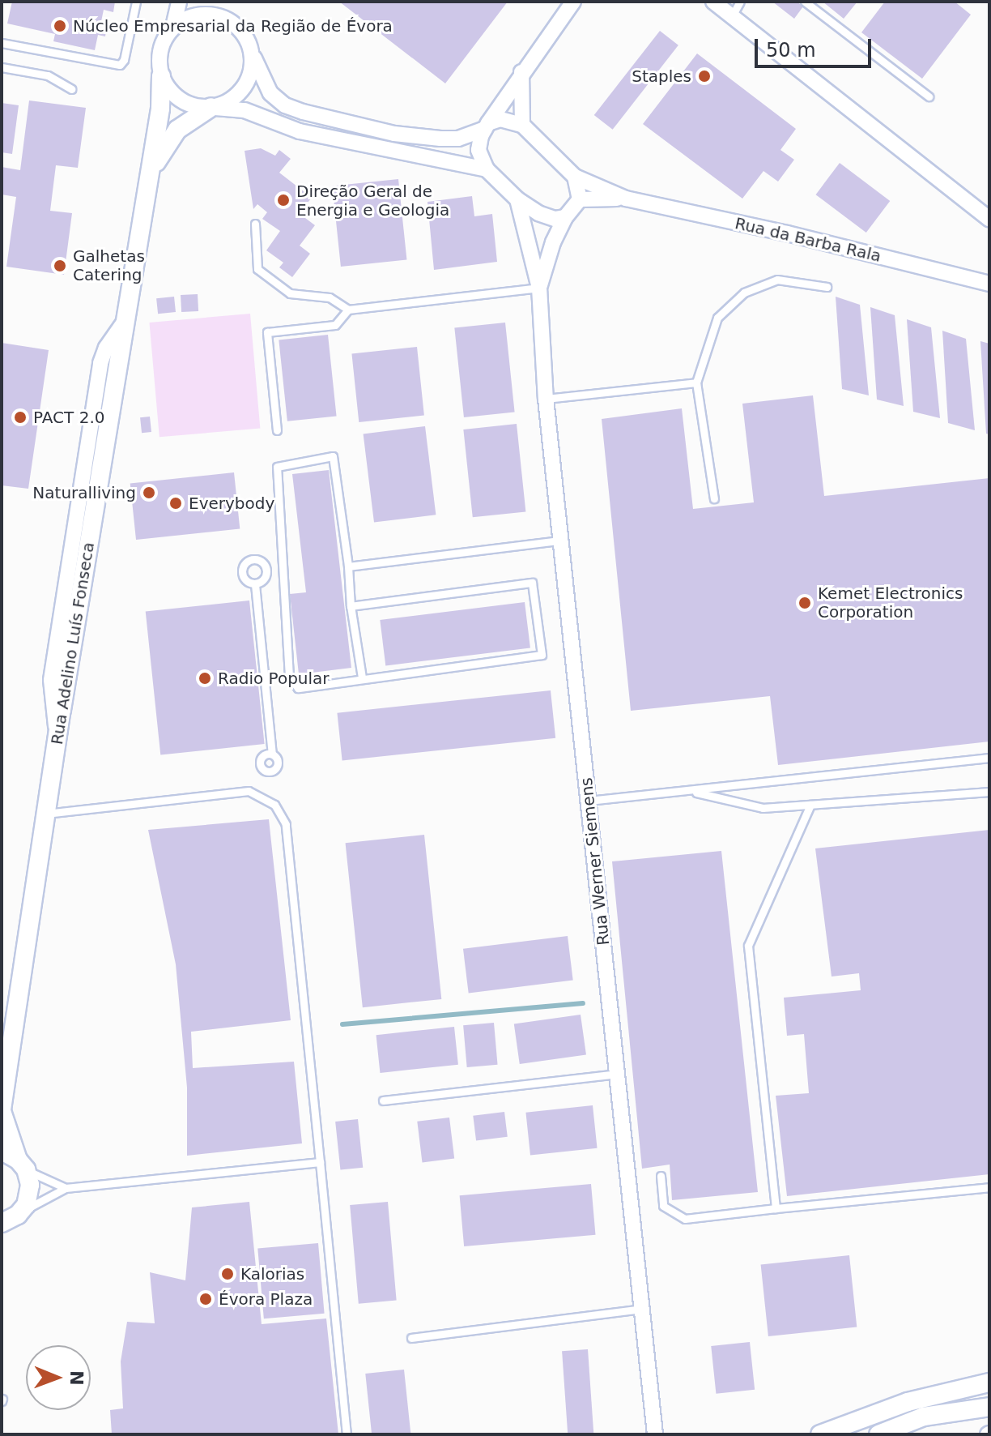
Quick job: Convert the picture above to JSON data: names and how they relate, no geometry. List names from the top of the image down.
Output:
{
  "streets": {
    "street": ["Rua da Barba Rala", "Rua Adelino Luís Fonseca", "Rua Werner Siemens"]
  },
  "crossings": [
    ["Rua da Barba Rala", "Rua Werner Siemens"]
  ],
  "places": [
    "Núcleo Empresarial da Região de Évora",
    "Staples",
    "Direção Geral de Energia e Geologia",
    "Galhetas Catering",
    "PACT 2.0",
    "Naturalliving",
    "Everybody",
    "Kemet Electronics Corporation",
    "Radio Popular",
    "Kalorias",
    "Évora Plaza"
  ],
  "scale_bar": "50 m",
  "north": "right"
}
